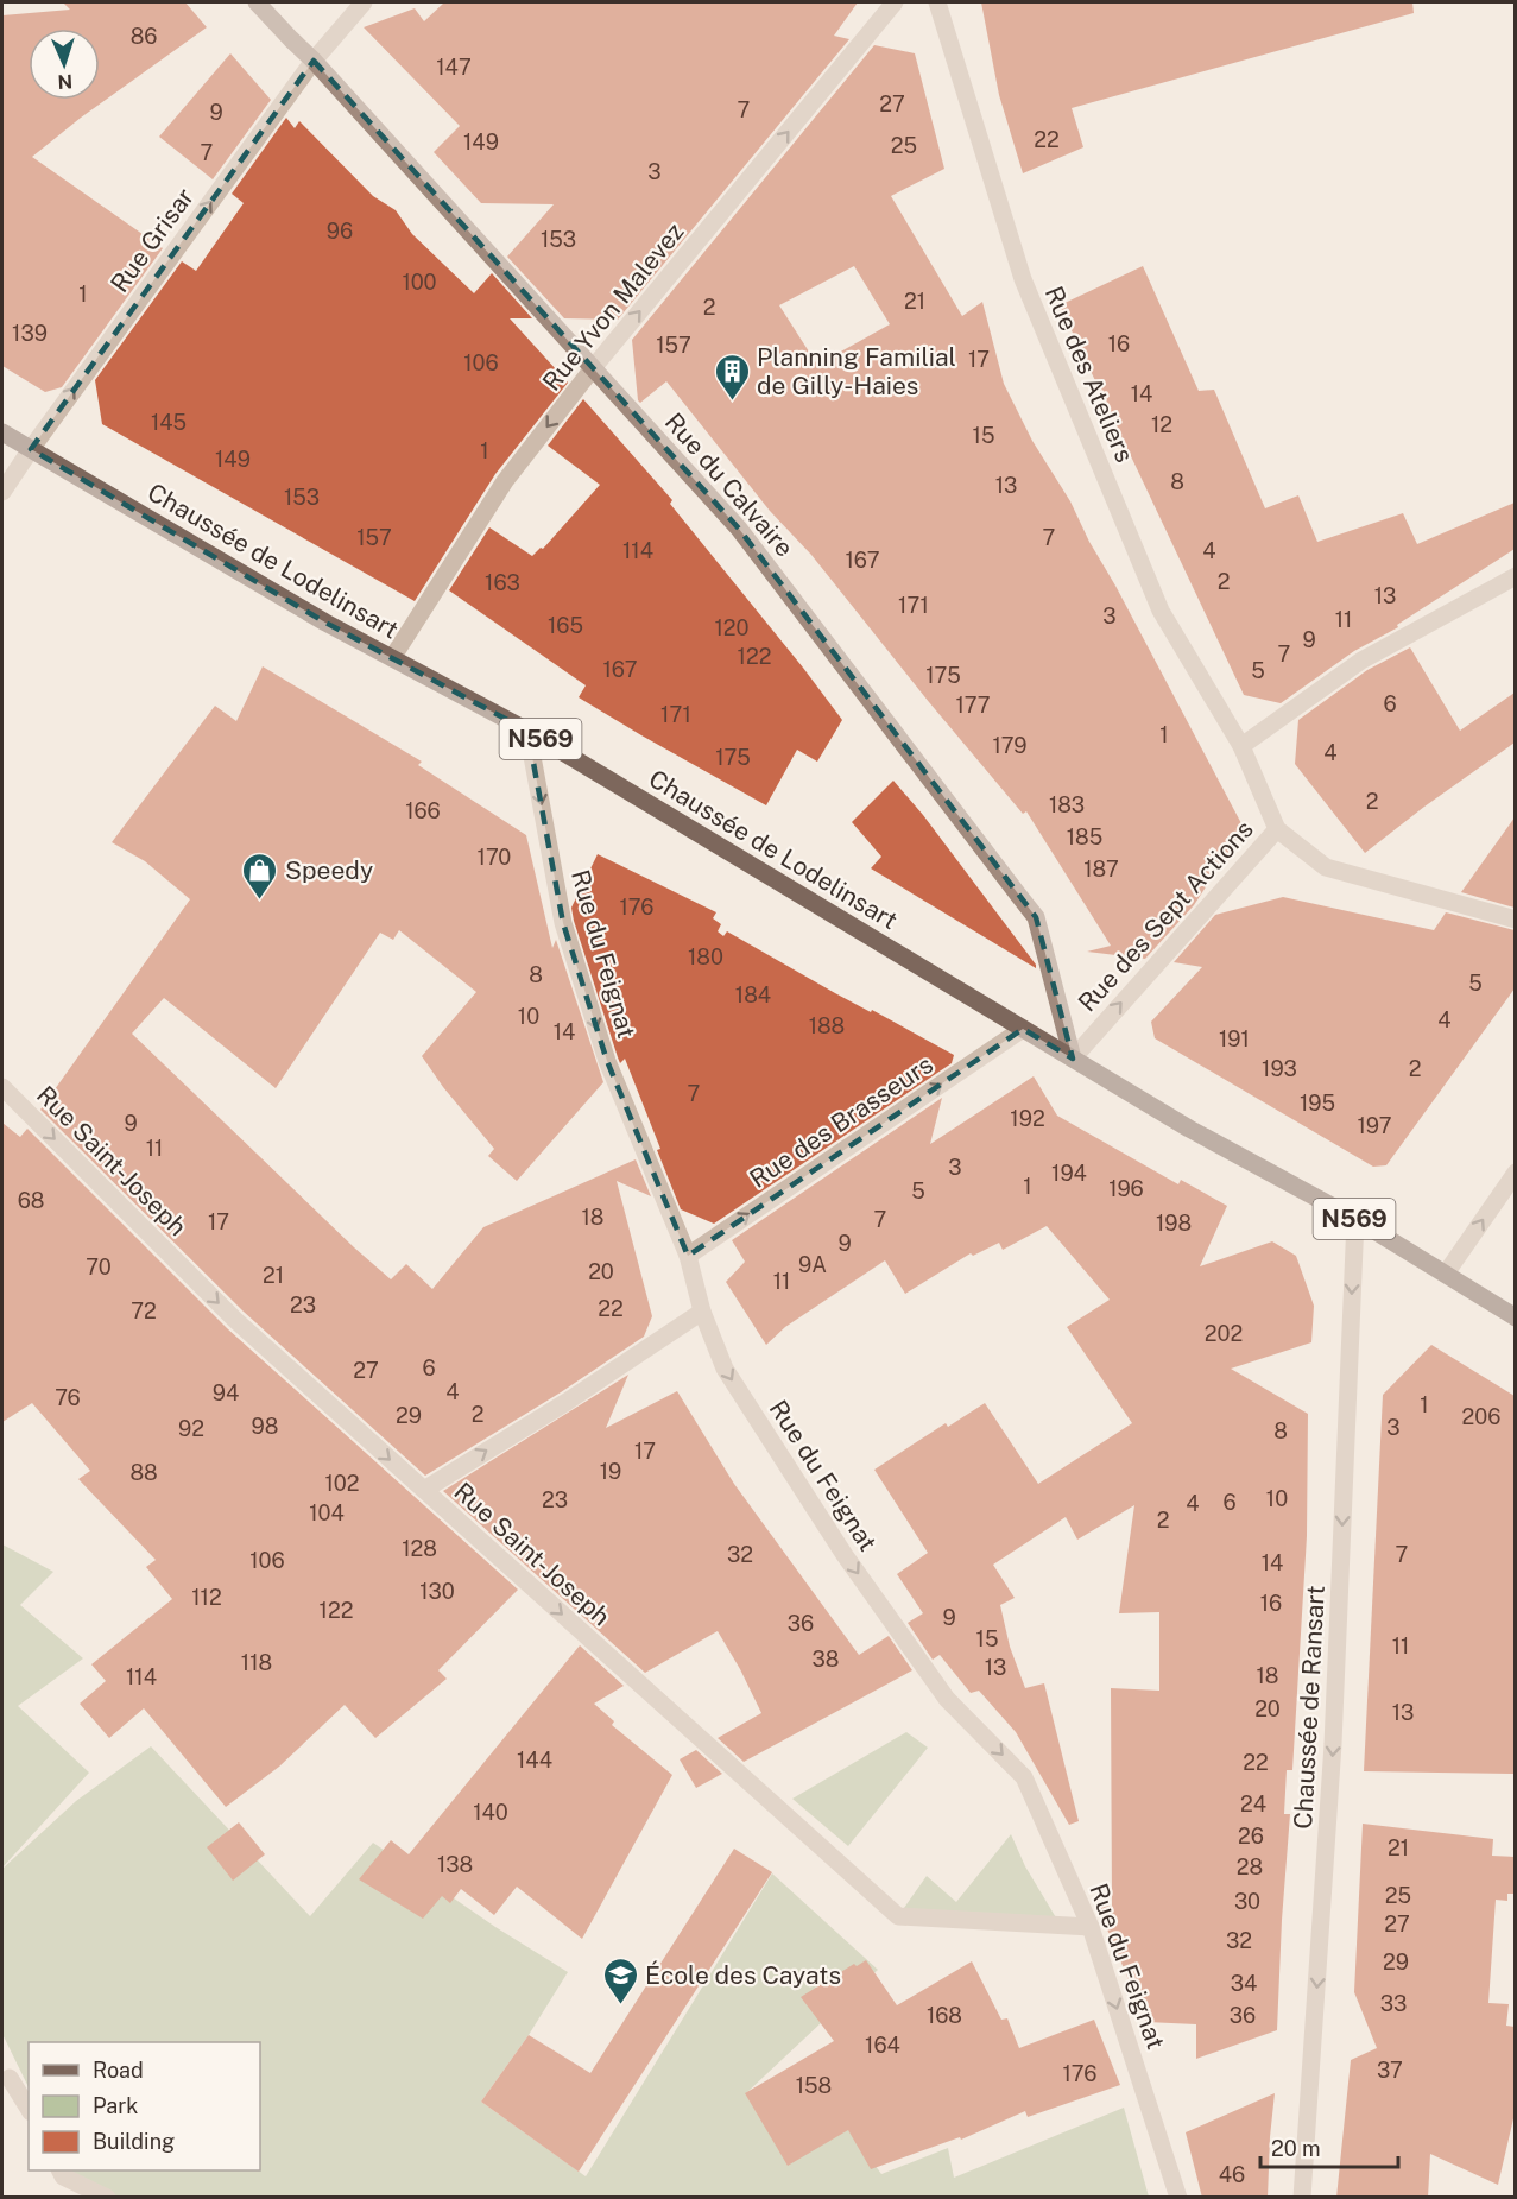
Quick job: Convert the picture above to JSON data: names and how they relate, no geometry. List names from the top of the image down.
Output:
{
  "streets": {
    "main road": ["Rue du Calvaire", "Chaussée de Lodelinsart", "N569"],
    "street": [
      "Rue Grisar",
      "Rue Yvon Malevez",
      "Rue des Ateliers",
      "Rue des Sept Actions",
      "Rue du Feignat",
      "Rue des Brasseurs",
      "Rue Saint-Joseph",
      "Chaussée de Ransart"
    ]
  },
  "crossings": [
    ["Rue Grisar", "Rue du Calvaire"],
    ["Rue Grisar", "Chaussée de Lodelinsart"],
    ["Rue Yvon Malevez", "Rue du Calvaire"],
    ["Rue Yvon Malevez", "Chaussée de Lodelinsart"],
    ["Rue des Ateliers", "Rue des Sept Actions"],
    ["Rue du Calvaire", "Chaussée de Lodelinsart"],
    ["Rue du Calvaire", "Rue des Sept Actions"],
    ["Chaussée de Lodelinsart", "Rue des Sept Actions"],
    ["Chaussée de Lodelinsart", "Rue du Feignat"],
    ["Chaussée de Lodelinsart", "Rue des Brasseurs"],
    ["Chaussée de Lodelinsart", "Chaussée de Ransart"],
    ["Rue du Feignat", "Rue des Brasseurs"],
    ["Rue du Feignat", "Rue Saint-Joseph"]
  ],
  "one_way": [
    "Rue Grisar",
    "Rue des Sept Actions",
    "Rue du Feignat",
    "Rue des Brasseurs",
    "Rue Saint-Joseph",
    "Chaussée de Ransart"
  ],
  "places": {
    "building": ["Planning Familial de Gilly-Haies"],
    "shop": ["Speedy"],
    "school or university": ["École des Cayats"]
  },
  "house_numbers": [
    "86",
    "147",
    "27",
    "7",
    "9",
    "22",
    "149",
    "25",
    "7",
    "3",
    "96",
    "153",
    "100",
    "1",
    "21",
    "2",
    "139",
    "16",
    "157",
    "17",
    "106",
    "14",
    "145",
    "12",
    "15",
    "1",
    "149",
    "8",
    "13",
    "153",
    "157",
    "7",
    "114",
    "4",
    "167",
    "2",
    "163",
    "13",
    "171",
    "3",
    "11",
    "165",
    "120",
    "9",
    "7",
    "122",
    "167",
    "5",
    "175",
    "6",
    "177",
    "171",
    "1",
    "179",
    "4",
    "175",
    "2",
    "183",
    "166",
    "185",
    "170",
    "187",
    "176",
    "180",
    "8",
    "5",
    "184",
    "10",
    "4",
    "188",
    "14",
    "191",
    "193",
    "2",
    "7",
    "195",
    "192",
    "9",
    "197",
    "11",
    "3",
    "194",
    "1",
    "196",
    "5",
    "68",
    "18",
    "7",
    "17",
    "198",
    "9",
    "9A",
    "70",
    "20",
    "21",
    "11",
    "23",
    "22",
    "72",
    "202",
    "6",
    "27",
    "4",
    "94",
    "76",
    "1",
    "2",
    "29",
    "206",
    "98",
    "3",
    "92",
    "8",
    "17",
    "19",
    "88",
    "102",
    "10",
    "23",
    "6",
    "4",
    "104",
    "2",
    "128",
    "32",
    "7",
    "106",
    "14",
    "130",
    "112",
    "16",
    "122",
    "9",
    "36",
    "15",
    "11",
    "38",
    "118",
    "13",
    "18",
    "114",
    "20",
    "13",
    "144",
    "22",
    "24",
    "140",
    "26",
    "21",
    "138",
    "28",
    "25",
    "30",
    "27",
    "32",
    "29",
    "34",
    "33",
    "168",
    "36",
    "164",
    "37",
    "176",
    "158",
    "46"
  ],
  "legend": ["Road", "Park", "Building"],
  "scale_bar": "20 m",
  "north": "bottom"
}
